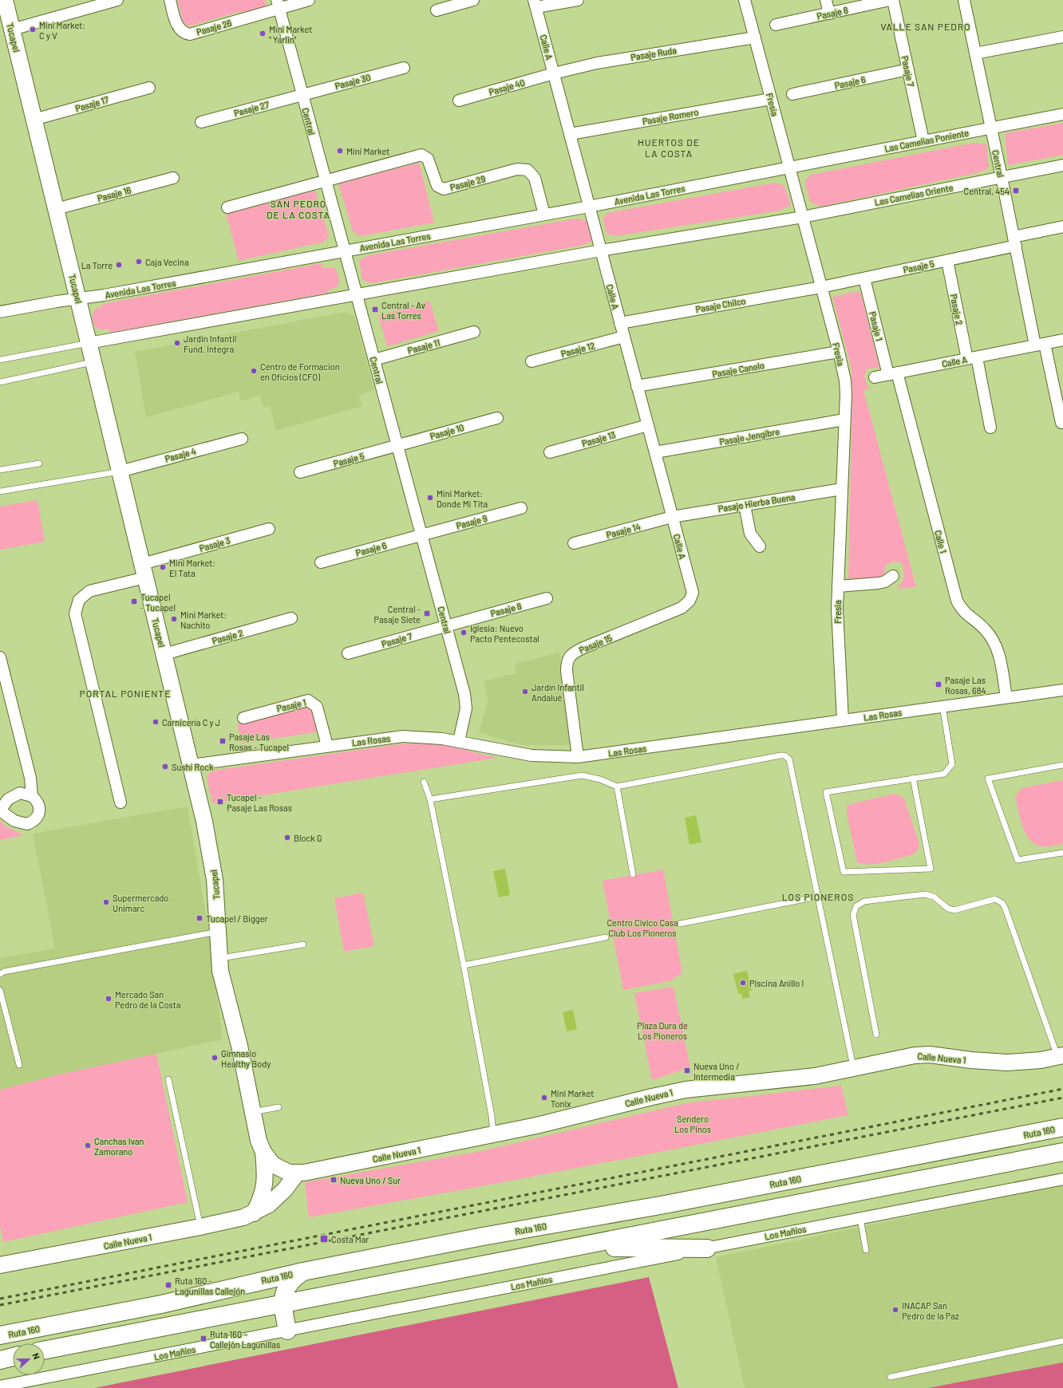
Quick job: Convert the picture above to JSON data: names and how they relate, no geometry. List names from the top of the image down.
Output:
{
  "streets": {
    "highway": ["Ruta 160"],
    "main road": ["Tucapel", "Calle Nueva 1"],
    "street": [
      "Pasaje 8",
      "Pasaje 26",
      "Calle A",
      "Pasaje Ruda",
      "Pasaje 7",
      "Pasaje 30",
      "Pasaje 6",
      "Pasaje 40",
      "Pasaje 17",
      "Fresia",
      "Pasaje 27",
      "Pasaje Romero",
      "Central",
      "Las Camelias Poniente",
      "Pasaje 29",
      "Pasaje 16",
      "Avenida Las Torres",
      "Las Camelias Oriente",
      "Pasaje 5",
      "Pasaje Chilco",
      "Pasaje 2",
      "Pasaje 1",
      "Pasaje 11",
      "Pasaje 12",
      "Pasaje Canelo",
      "Pasaje 10",
      "Pasaje Jengibre",
      "Pasaje 13",
      "Pasaje 4",
      "Pasaje Hierba Buena",
      "Pasaje 9",
      "Pasaje 14",
      "Calle 1",
      "Pasaje 3",
      "Pasaje 15",
      "Las Rosas",
      "Los Mañíos"
    ]
  },
  "crossings": [
    ["Pasaje 8", "Pasaje 7"],
    ["Pasaje 8", "Central"],
    ["Pasaje 26", "Central"],
    ["Tucapel", "Pasaje 17"],
    ["Tucapel", "Pasaje 16"],
    ["Tucapel", "Avenida Las Torres"],
    ["Tucapel", "Pasaje 2"],
    ["Tucapel", "Pasaje 4"],
    ["Tucapel", "Pasaje 3"],
    ["Tucapel", "Las Rosas"],
    ["Tucapel", "Calle Nueva 1"],
    ["Calle A", "Pasaje Ruda"],
    ["Calle A", "Pasaje 40"],
    ["Calle A", "Pasaje Romero"],
    ["Calle A", "Central"],
    ["Calle A", "Avenida Las Torres"],
    ["Calle A", "Pasaje Chilco"],
    ["Calle A", "Pasaje 2"],
    ["Calle A", "Pasaje 1"],
    ["Calle A", "Pasaje 12"],
    ["Calle A", "Pasaje Canelo"],
    ["Calle A", "Pasaje Jengibre"],
    ["Calle A", "Pasaje 13"],
    ["Calle A", "Pasaje Hierba Buena"],
    ["Calle A", "Pasaje 14"],
    ["Calle A", "Calle 1"],
    ["Calle A", "Pasaje 15"],
    ["Pasaje Ruda", "Pasaje 40"],
    ["Pasaje Ruda", "Fresia"],
    ["Pasaje 7", "Pasaje 6"],
    ["Pasaje 7", "Central"],
    ["Pasaje 7", "Las Camelias Poniente"],
    ["Pasaje 30", "Pasaje 27"],
    ["Pasaje 30", "Central"],
    ["Pasaje 6", "Central"],
    ["Pasaje 6", "Pasaje 9"],
    ["Fresia", "Pasaje Romero"],
    ["Fresia", "Las Camelias Poniente"],
    ["Fresia", "Avenida Las Torres"],
    ["Fresia", "Las Camelias Oriente"],
    ["Fresia", "Pasaje 5"],
    ["Fresia", "Pasaje Chilco"],
    ["Fresia", "Pasaje Canelo"],
    ["Fresia", "Pasaje Jengibre"],
    ["Fresia", "Pasaje Hierba Buena"],
    ["Fresia", "Las Rosas"],
    ["Pasaje 27", "Central"],
    ["Central", "Las Camelias Poniente"],
    ["Central", "Pasaje 29"],
    ["Central", "Avenida Las Torres"],
    ["Central", "Las Camelias Oriente"],
    ["Central", "Pasaje 5"],
    ["Central", "Pasaje 11"],
    ["Central", "Pasaje 10"],
    ["Central", "Pasaje 9"],
    ["Central", "Las Rosas"],
    ["Las Camelias Poniente", "Avenida Las Torres"],
    ["Pasaje 29", "Avenida Las Torres"],
    ["Pasaje 5", "Pasaje Chilco"],
    ["Pasaje 5", "Pasaje 2"],
    ["Pasaje 5", "Pasaje 1"],
    ["Pasaje 5", "Pasaje 10"],
    ["Pasaje 1", "Calle 1"],
    ["Pasaje 1", "Las Rosas"],
    ["Pasaje Hierba Buena", "Pasaje 14"],
    ["Calle 1", "Las Rosas"],
    ["Pasaje 15", "Las Rosas"]
  ],
  "districts": [
    "VALLE SAN PEDRO",
    "HUERTOS DE LA COSTA",
    "SAN PEDRO DE LA COSTA",
    "PORTAL PONIENTE",
    "LOS PIONEROS"
  ],
  "parks": ["Centro Civico Casa Club Los Pioneros", "Plaza Dura de Los Pioneros", "Sendero Los Pinos"],
  "places": {
    "other": [
      "Mini Market: C y V",
      "Mini Market \" Yarlin\"",
      "Mini Market",
      "Caja Vecina",
      "La Torre",
      "Jardin Infantil Fund. Integra",
      "Centro de Formacion en Oficios (CFO)",
      "Mini Market: Donde Mi Tita",
      "Mini Market: El Tata",
      "Mini Market: Nachito",
      "Iglesia: Nuevo Pacto Pentecostal",
      "Jardín Infantil Andalué",
      "Carnicería C y J",
      "Sushi Rock",
      "Block G",
      "Supermercado Unimarc",
      "Piscina Anillo I",
      "Mercado San Pedro de la Costa",
      "Gimnasio Healthy Body",
      "Mini Market Tonix",
      "Canchas Ivan Zamorano",
      "INACAP San Pedro de la Paz"
    ],
    "transit": [
      "Central, 454",
      "Central - Av Las Torres",
      "Tucapel - Tucapel",
      "Central - Pasaje Siete",
      "Pasaje Las Rosas, 684",
      "Pasaje Las Rosas - Tucapel",
      "Tucapel - Pasaje Las Rosas",
      "Tucapel / Bigger",
      "Nueva Uno / Intermedia",
      "Nueva Uno / Sur",
      "Costa Mar",
      "Ruta 160 - Lagunillas Callejón",
      "Ruta 160 - Callejón Lagunillas"
    ]
  },
  "north": "right"
}
